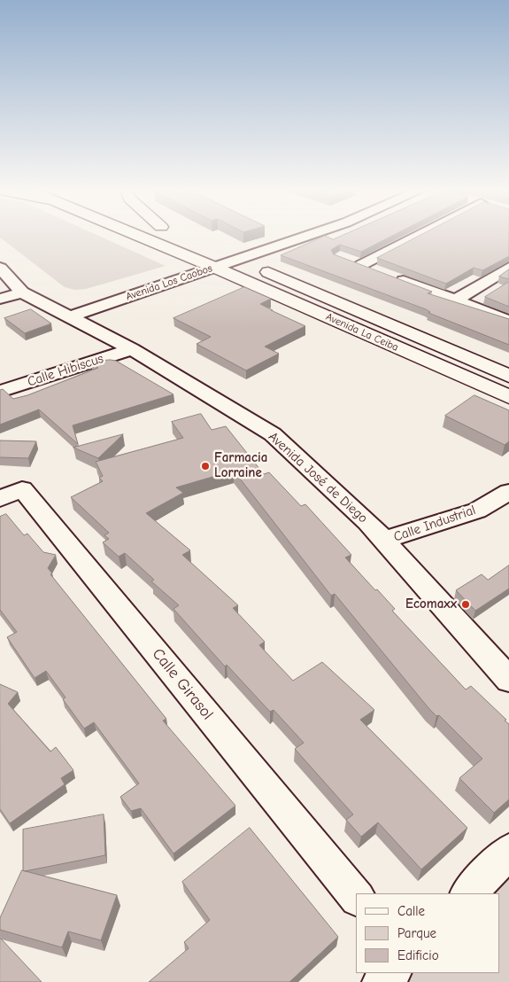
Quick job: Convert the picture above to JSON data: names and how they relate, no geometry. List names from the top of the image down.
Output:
{
  "streets": {
    "highway": ["Avenida La Ceiba"],
    "street": [
      "Avenida Los Caobos",
      "Calle Hibiscus",
      "Avenida José de Diego",
      "Calle Industrial",
      "Calle Girasol"
    ]
  },
  "crossings": [
    ["Avenida Los Caobos", "Avenida La Ceiba"],
    ["Avenida Los Caobos", "Avenida José de Diego"],
    ["Calle Hibiscus", "Avenida José de Diego"],
    ["Avenida José de Diego", "Calle Industrial"]
  ],
  "places": ["Farmacia Lorraine", "Ecomaxx"],
  "legend": ["Calle", "Parque", "Edificio"]
}
